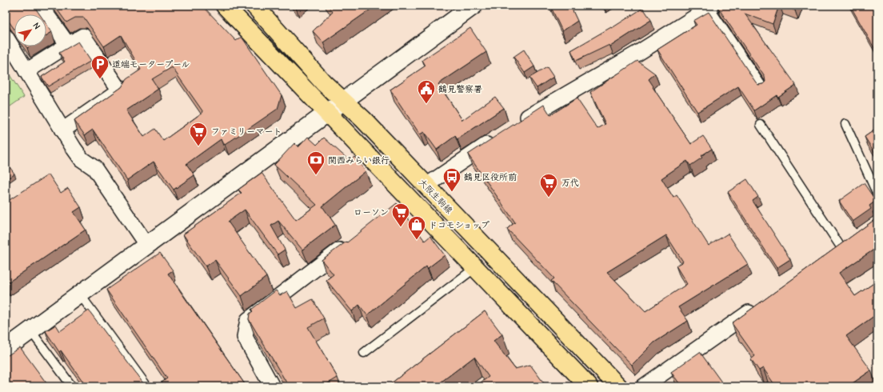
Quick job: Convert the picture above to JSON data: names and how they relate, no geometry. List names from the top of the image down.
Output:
{
  "streets": {
    "main road": ["大阪生駒線"]
  },
  "places": {
    "parking": ["道端モータープール"],
    "public building": ["鶴見警察署"],
    "supermarket": ["ファミリーマート", "万代", "ローソン"],
    "bank": ["関西みらい銀行"],
    "bus stop": ["鶴見区役所前"],
    "shop": ["ドコモショップ"]
  },
  "north": "top right"
}
